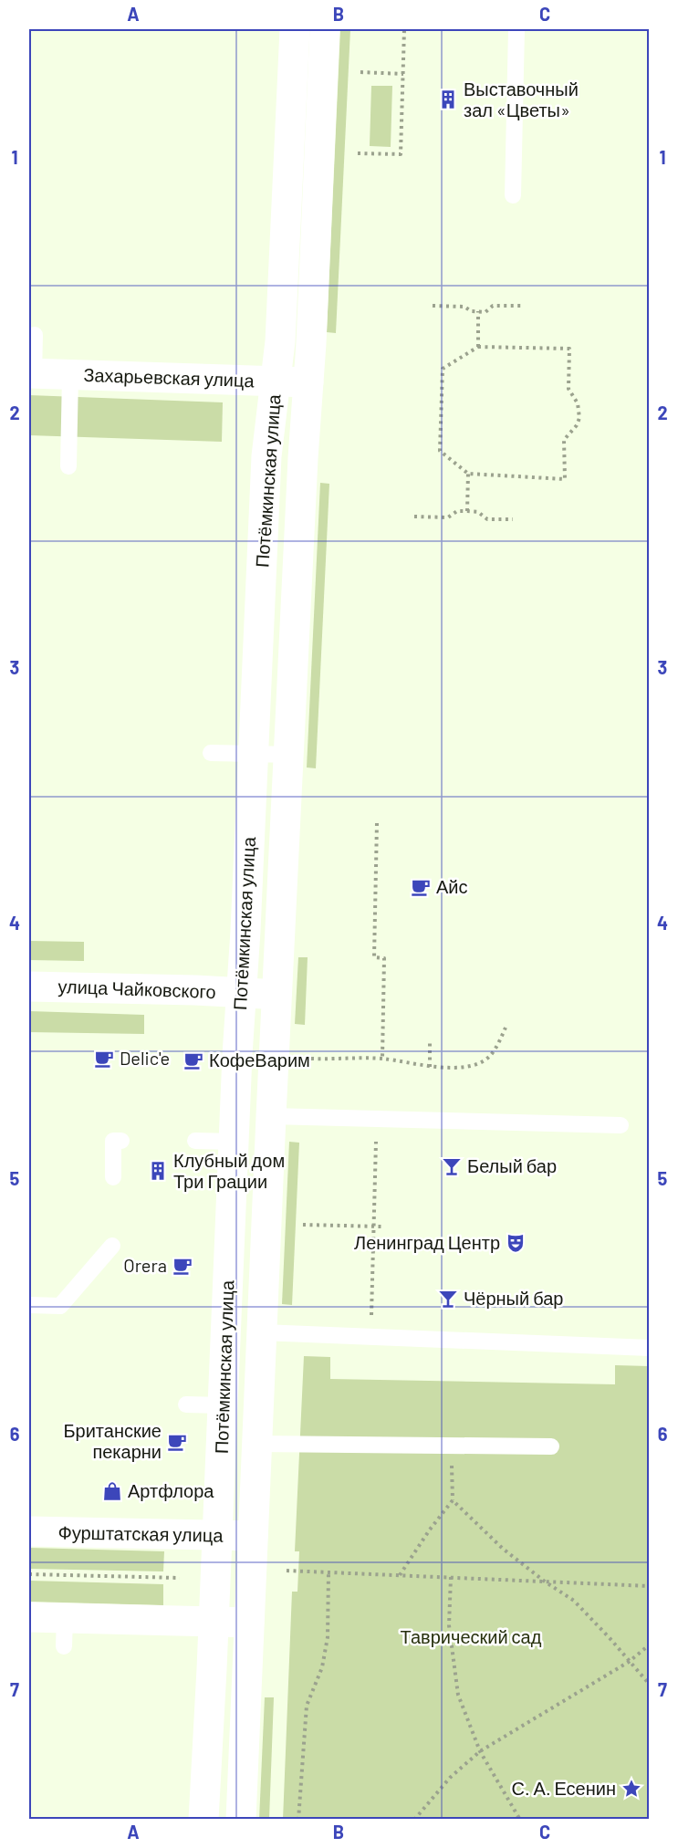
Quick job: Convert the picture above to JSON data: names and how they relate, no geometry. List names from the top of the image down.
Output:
{
  "streets": {
    "street": [
      "Захарьевская улица",
      "Потёмкинская улица",
      "улица Чайковского",
      "Фурштатская улица"
    ]
  },
  "crossings": [
    ["Захарьевская улица", "Потёмкинская улица"],
    ["Потёмкинская улица", "улица Чайковского"],
    ["Потёмкинская улица", "Фурштатская улица"]
  ],
  "parks": ["Таврический сад"],
  "places": {
    "building": ["Выставочный зал «Цветы»", "Клубный дом Три Грации"],
    "cafe": [
      "Айс",
      "Delic'e",
      "КофеВарим",
      "Orera",
      "Британские пекарни"
    ],
    "bar": ["Белый бар", "Чёрный бар"],
    "theatre": ["Ленинград Центр"],
    "shop": ["Артфлора"],
    "place": ["С. А. Есенин"]
  },
  "grid": {
    "columns": ["A", "B", "C"],
    "rows": [
      "1",
      "2",
      "3",
      "4",
      "5",
      "6",
      "7"
    ]
  }
}
